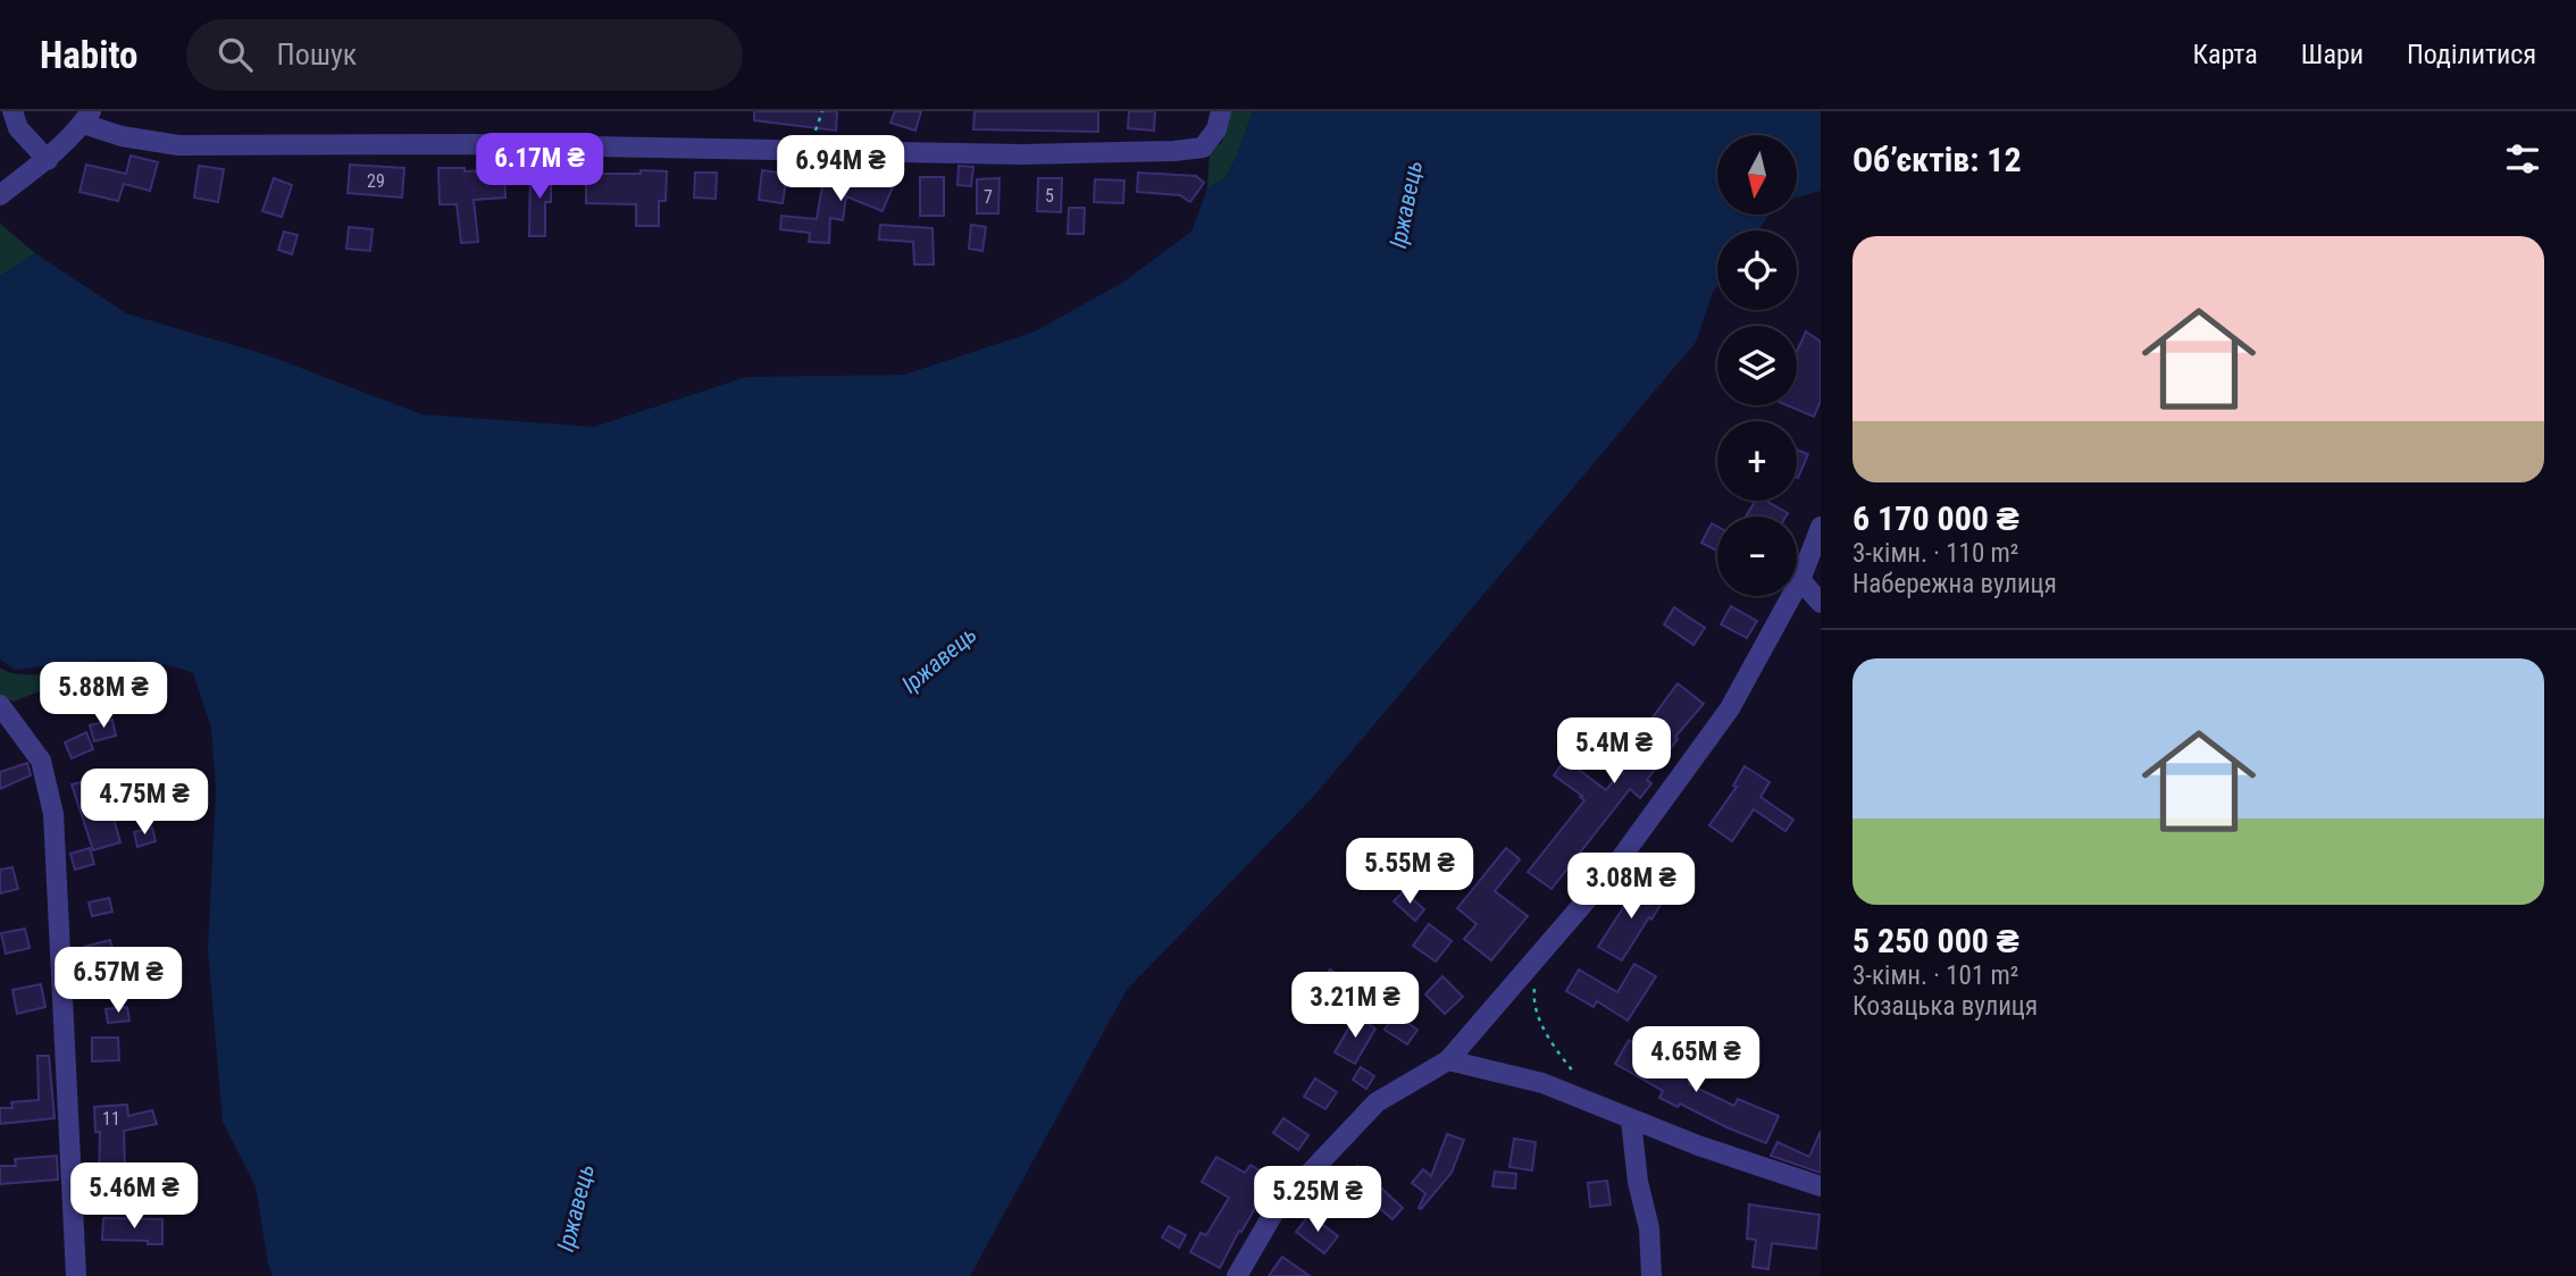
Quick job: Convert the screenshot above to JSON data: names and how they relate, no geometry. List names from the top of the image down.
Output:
{
  "water": ["Іржавець"],
  "house_numbers": [
    "29",
    "5",
    "7",
    "11"
  ],
  "north": "bottom",
  "page": {
    "header": "Habito",
    "search": "Пошук",
    "nav": ["Карта", "Шари", "Поділитися"],
    "heading": "Об’єктів: 12",
    "price": [
      "6.17M ₴",
      "6.94M ₴",
      "5.88M ₴",
      "5.4M ₴",
      "4.75M ₴",
      "5.55M ₴",
      "3.08M ₴",
      "6.57M ₴",
      "3.21M ₴",
      "4.65M ₴",
      "5.46M ₴",
      "5.25M ₴"
    ],
    "map_buttons": ["+", "−"],
    "list": [
      {
        "name": "6 170 000 ₴",
        "note": "3-кімн. · 110 m² · Набережна вулиця"
      },
      {
        "name": "5 250 000 ₴",
        "note": "3-кімн. · 101 m² · Козацька вулиця"
      }
    ]
  }
}
